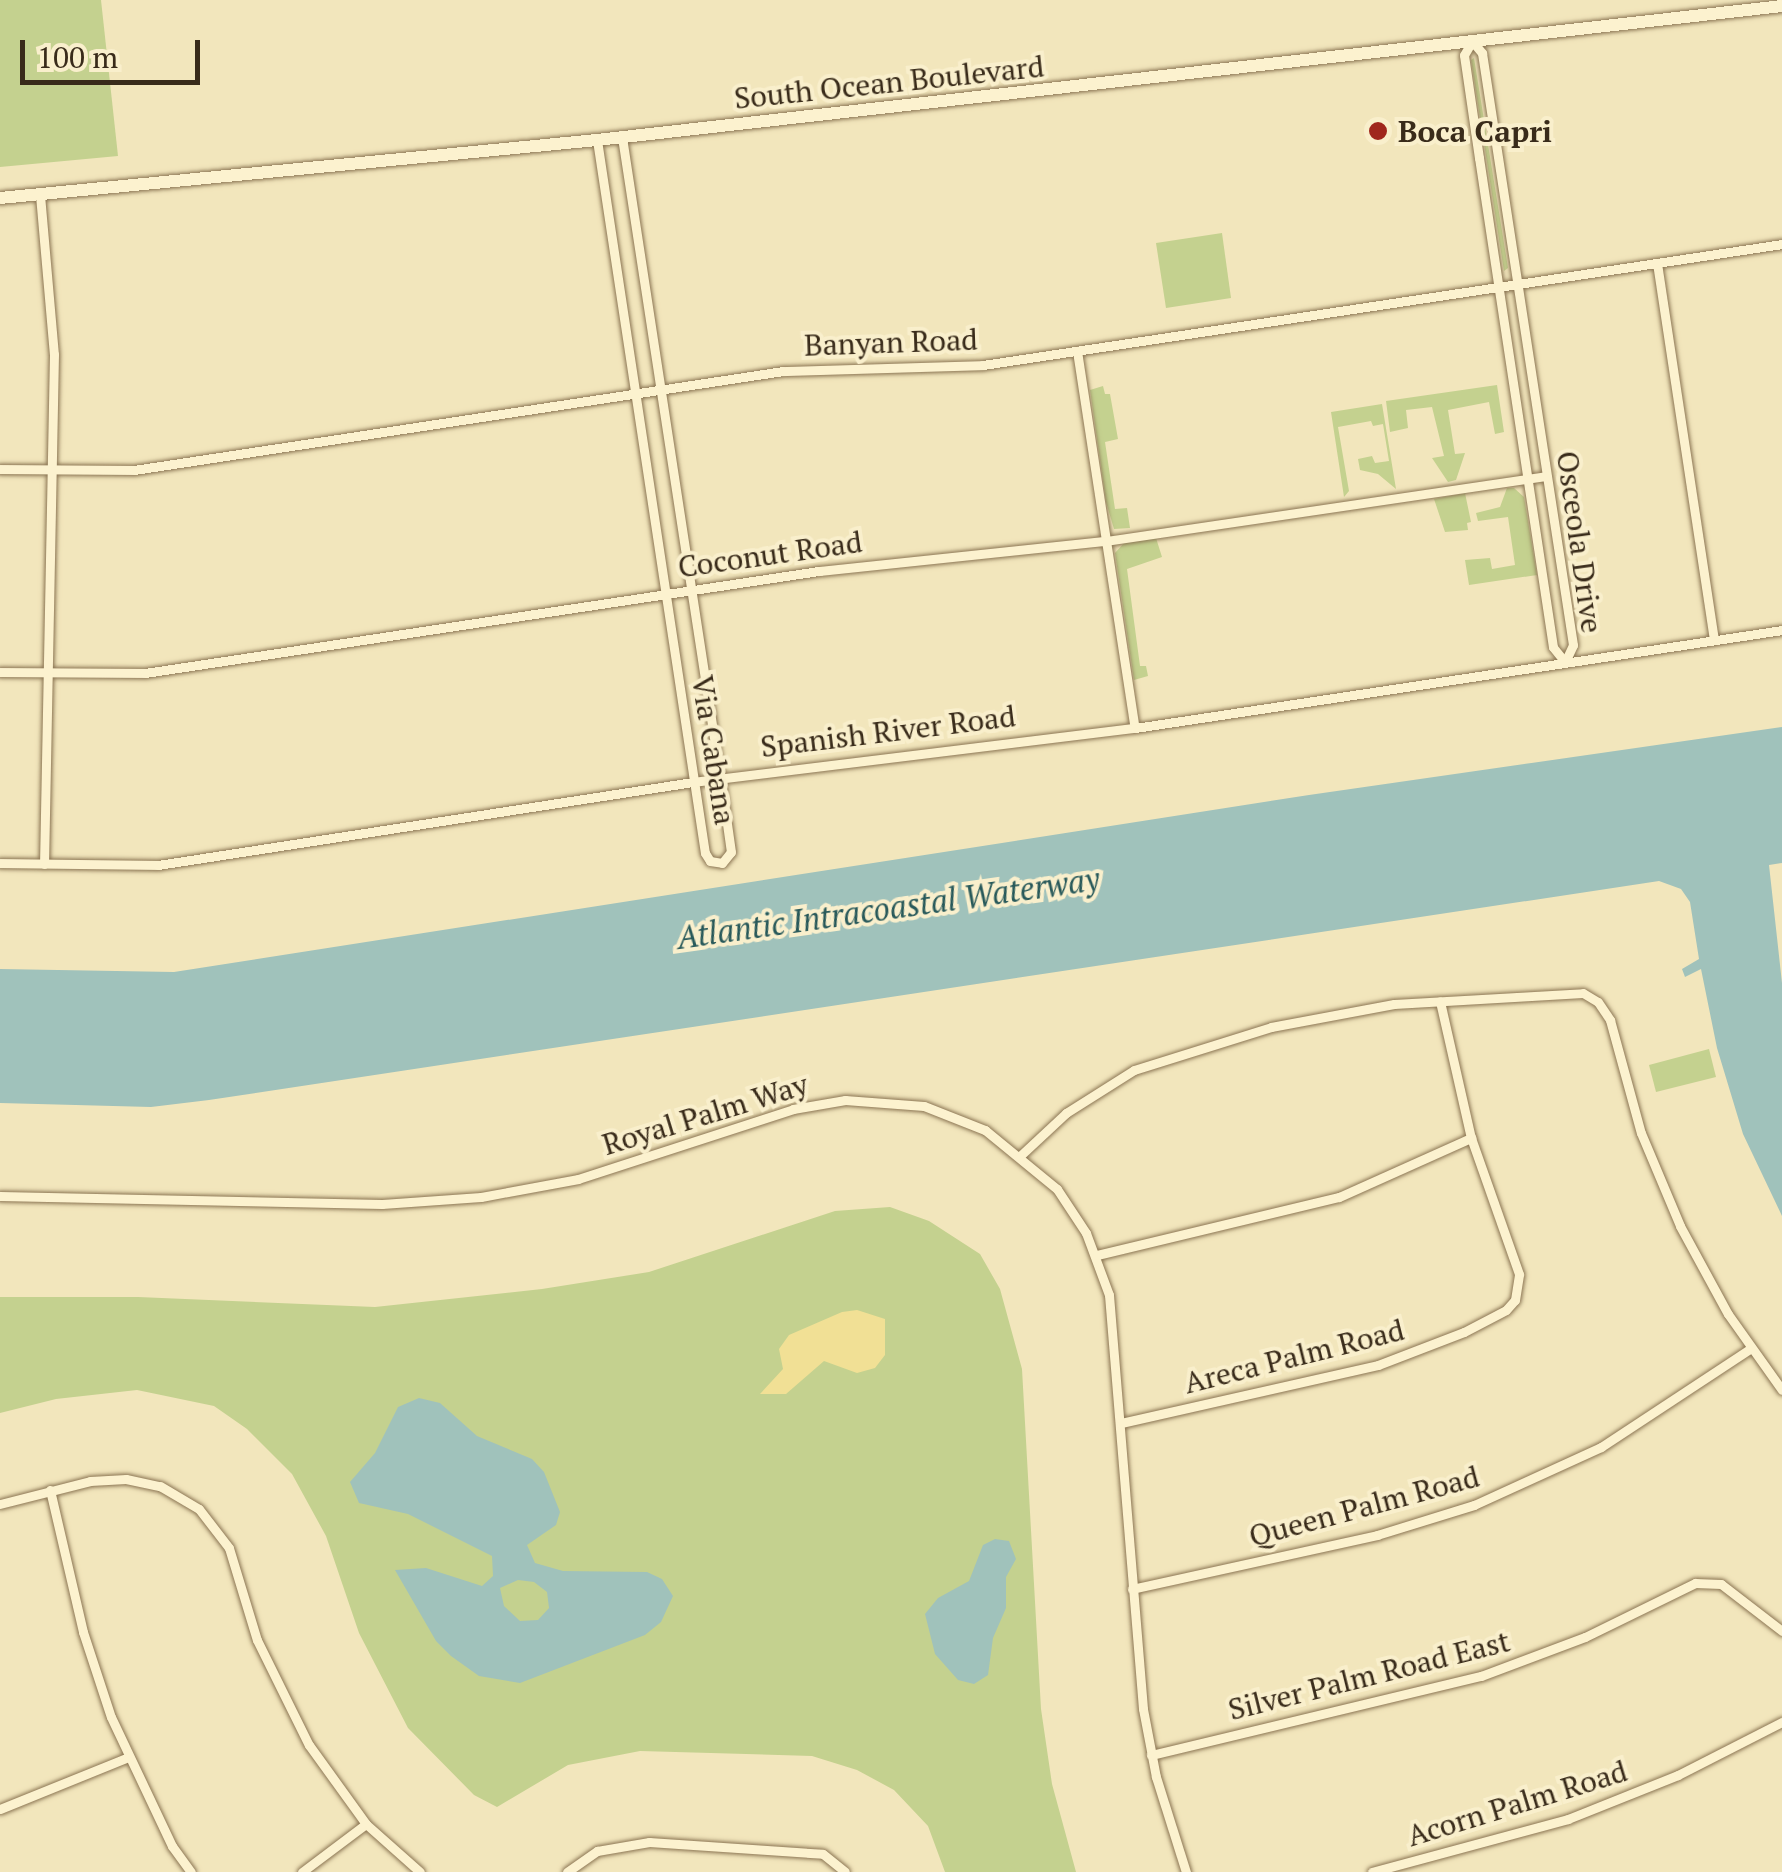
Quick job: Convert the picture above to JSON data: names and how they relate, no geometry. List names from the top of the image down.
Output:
{
  "streets": {
    "main road": ["South Ocean Boulevard"],
    "street": [
      "Banyan Road",
      "Osceola Drive",
      "Coconut Road",
      "Spanish River Road",
      "Via Cabana",
      "Royal Palm Way",
      "Areca Palm Road",
      "Queen Palm Road",
      "Silver Palm Road East",
      "Acorn Palm Road"
    ]
  },
  "crossings": [
    ["South Ocean Boulevard", "Osceola Drive"],
    ["South Ocean Boulevard", "Via Cabana"],
    ["Banyan Road", "Osceola Drive"],
    ["Banyan Road", "Via Cabana"],
    ["Osceola Drive", "Coconut Road"],
    ["Osceola Drive", "Spanish River Road"],
    ["Coconut Road", "Via Cabana"],
    ["Spanish River Road", "Via Cabana"],
    ["Royal Palm Way", "Areca Palm Road"],
    ["Royal Palm Way", "Queen Palm Road"],
    ["Royal Palm Way", "Silver Palm Road East"]
  ],
  "water": ["Atlantic Intracoastal Waterway"],
  "places": ["Boca Capri"],
  "scale_bar": "100 m"
}
